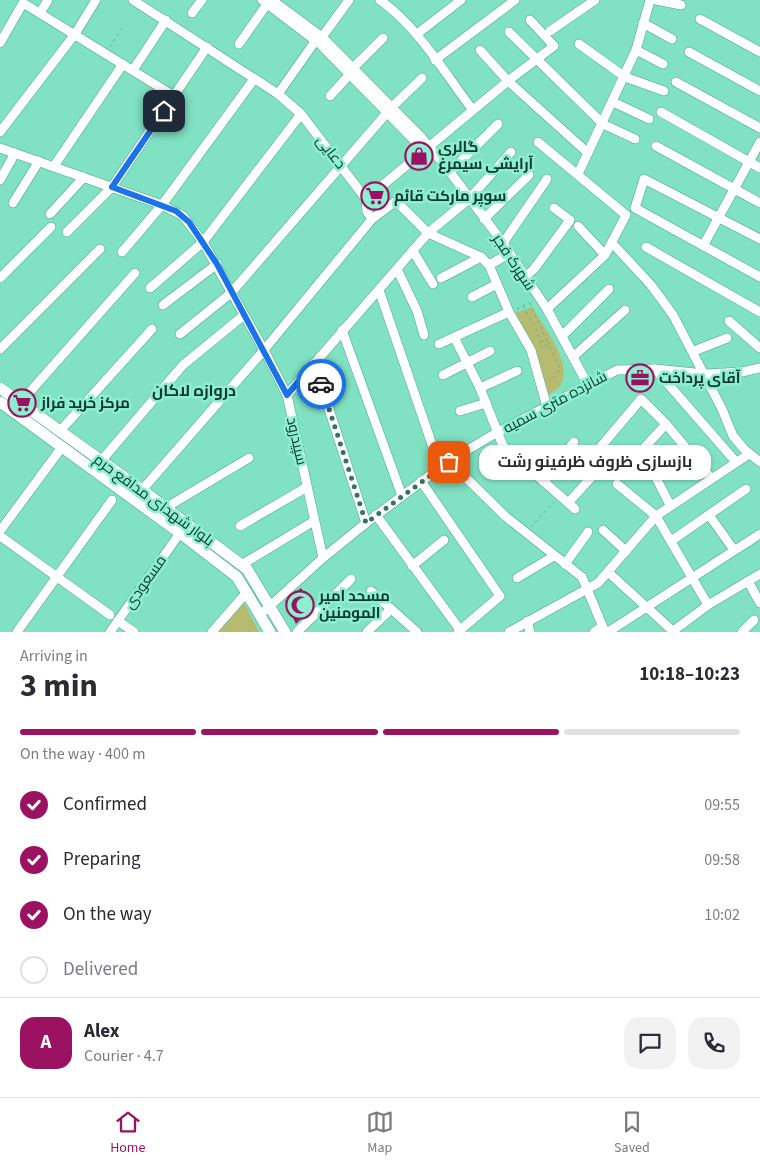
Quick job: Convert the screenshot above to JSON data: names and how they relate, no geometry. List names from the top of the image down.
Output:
{
  "streets": {
    "main road": ["بلوار شهدای مدافع حرم"],
    "street": [
      "دعایی",
      "شهرک فجر",
      "شانزده متری سمیه",
      "سپیدرود",
      "مسعودی"
    ]
  },
  "crossings": [
    ["شهرک فجر", "شانزده متری سمیه"],
    ["شانزده متری سمیه", "سپیدرود"],
    ["شانزده متری سمیه", "بلوار شهدای مدافع حرم"],
    ["بلوار شهدای مدافع حرم", "مسعودی"]
  ],
  "districts": ["دروازه لاکان"],
  "places": {
    "shop": ["گالری آرایشی سیمرغ"],
    "supermarket": ["سوپر مارکت قائم", "مرکز خرید فراز"],
    "office": ["آقای پرداخت"],
    "other": ["بازسازی ظروف ظرفینو رشت"],
    "mosque": ["مسحد امیر المومنین"]
  },
  "page": {
    "bubble": "بازسازی ظروف ظرفینو رشت",
    "heading": ["3 min", "Arriving in", "10:18–10:23"],
    "panel": ["Alex", "Courier · 4.7"],
    "bar": "On the way · 400 m",
    "list": [
      ["Confirmed", "09:55"],
      ["Preparing", "09:58"],
      ["On the way", "10:02"],
      "Delivered"
    ],
    "round": "A",
    "tabs": ["Home", "Map", "Saved"]
  }
}
